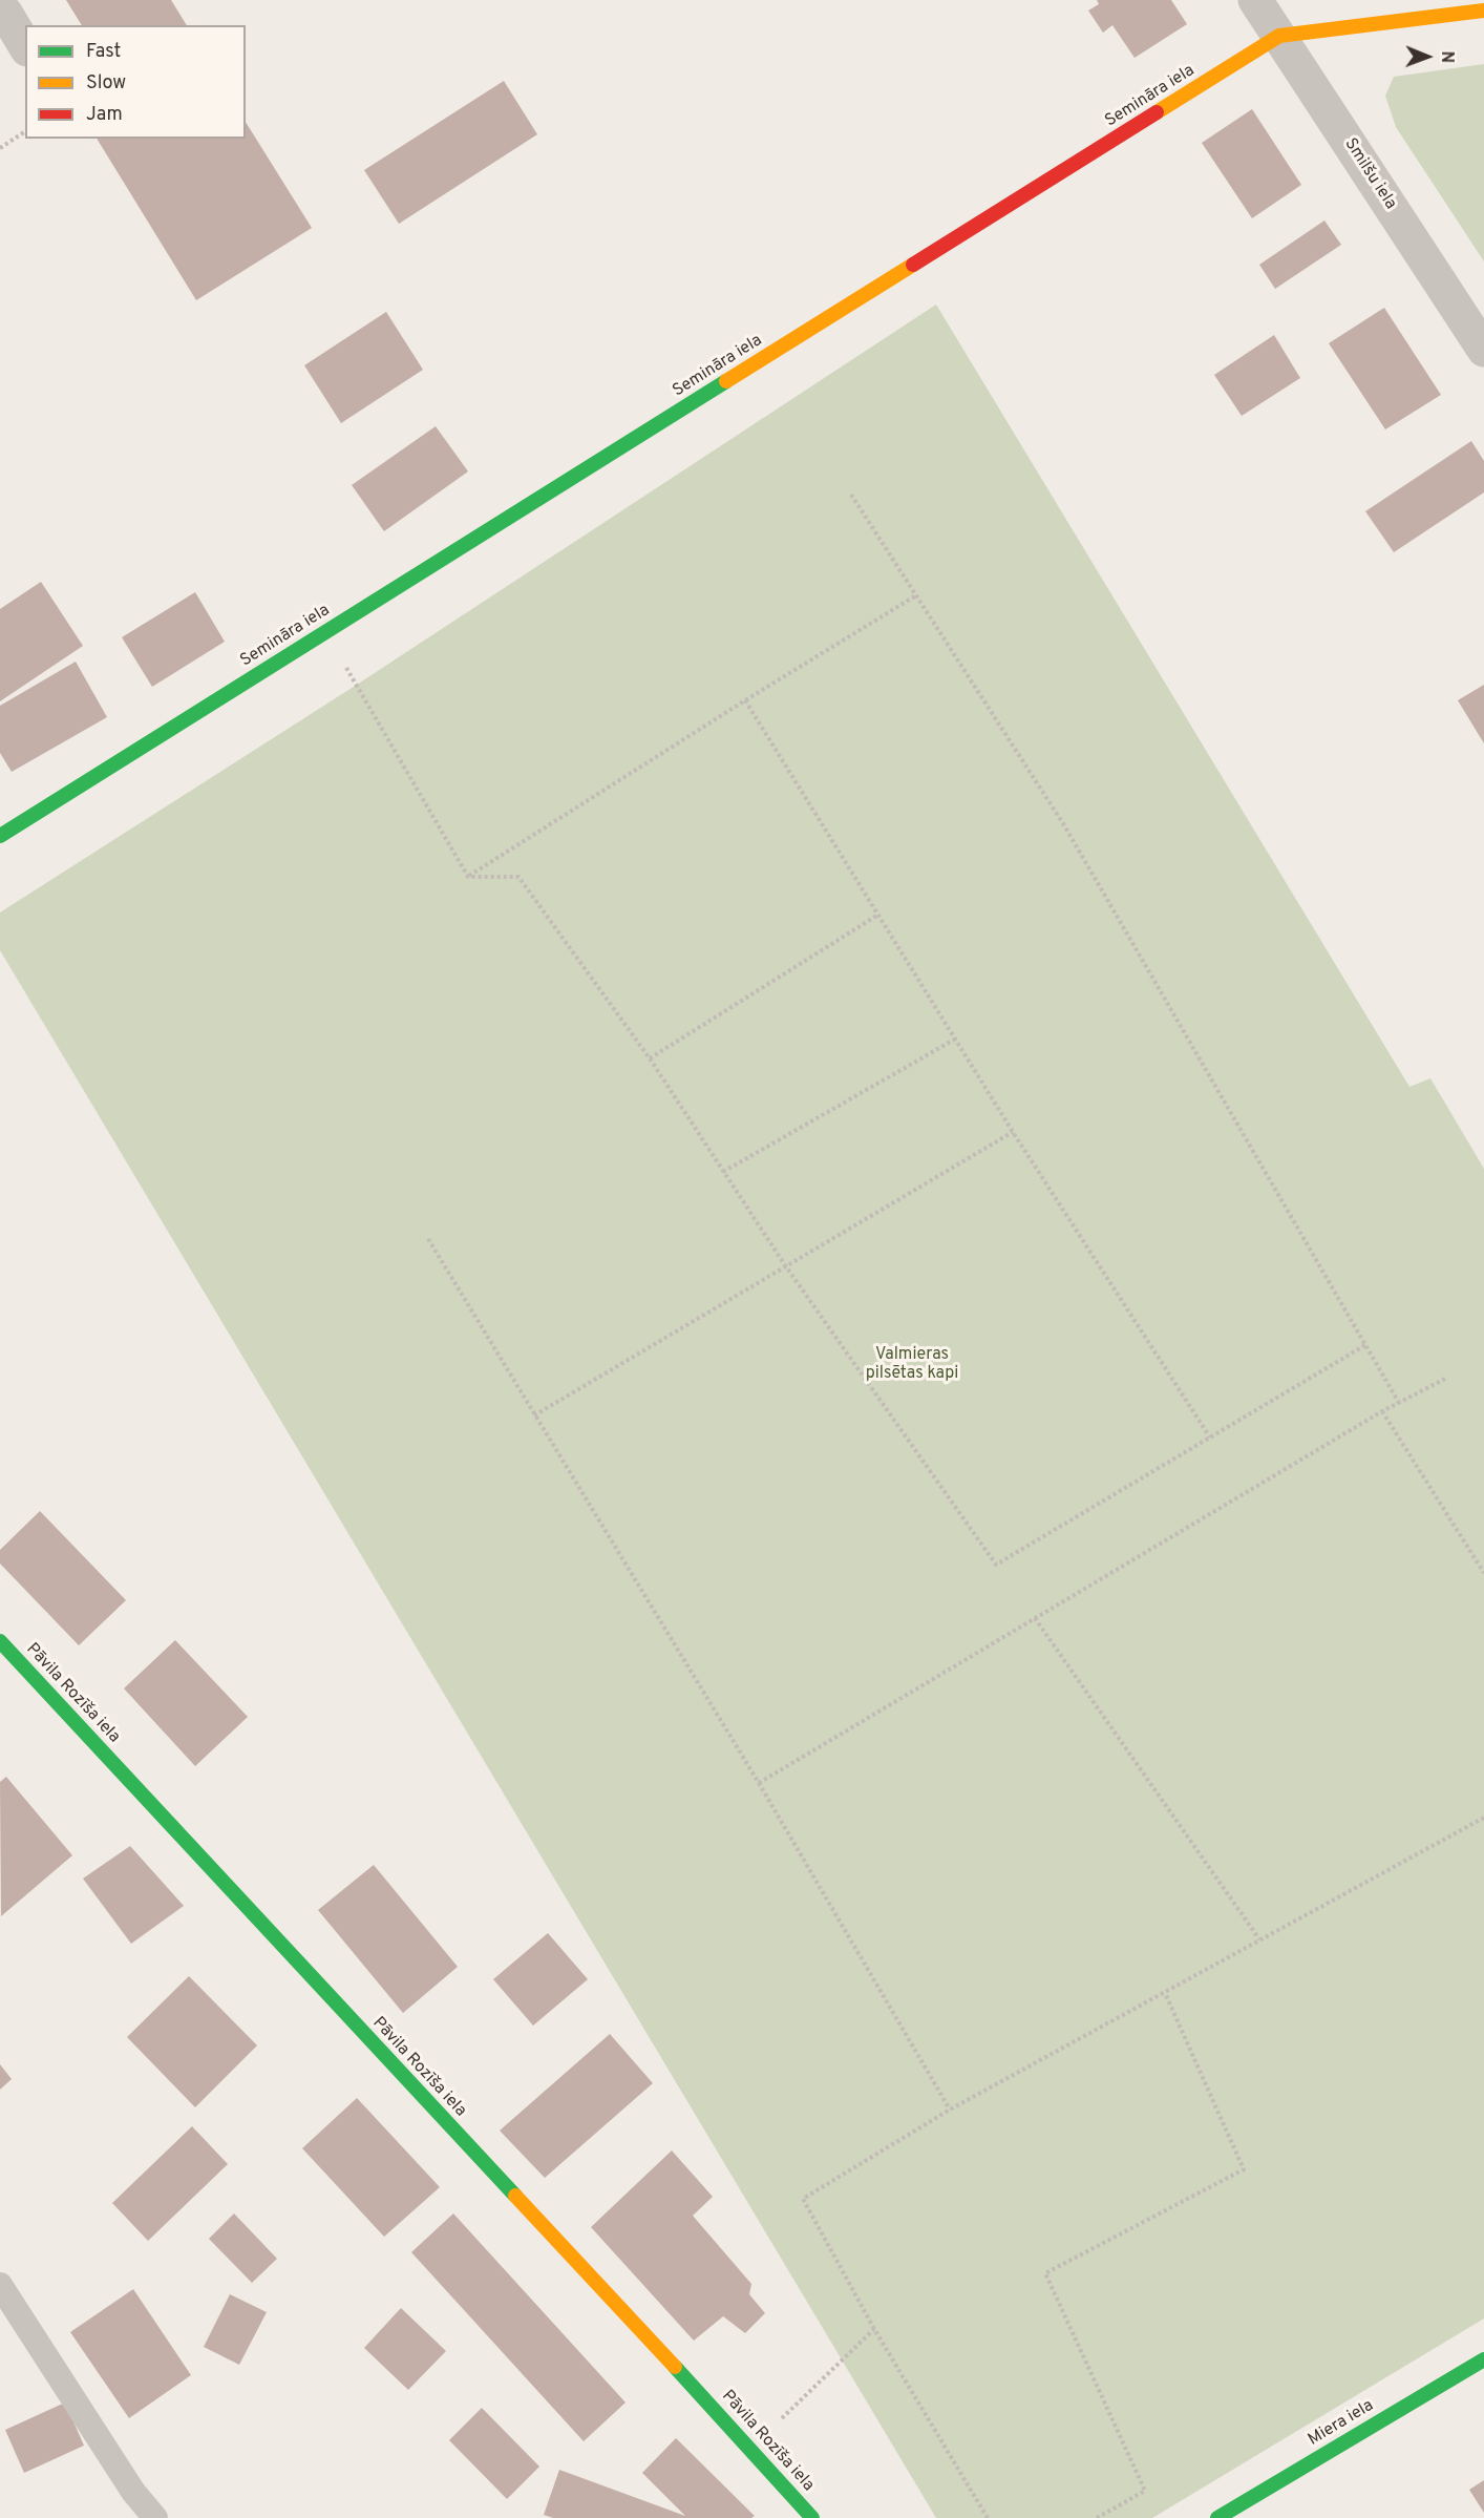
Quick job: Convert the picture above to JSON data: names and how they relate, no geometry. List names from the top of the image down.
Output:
{
  "streets": {
    "street": [
      "Semināra iela",
      "Smilšu iela",
      "Pāvila Rozīša iela",
      "Miera iela"
    ]
  },
  "crossings": [
    ["Semināra iela", "Smilšu iela"]
  ],
  "parks": ["Valmieras pilsētas kapi"],
  "legend": ["Fast", "Slow", "Jam"],
  "north": "right"
}
